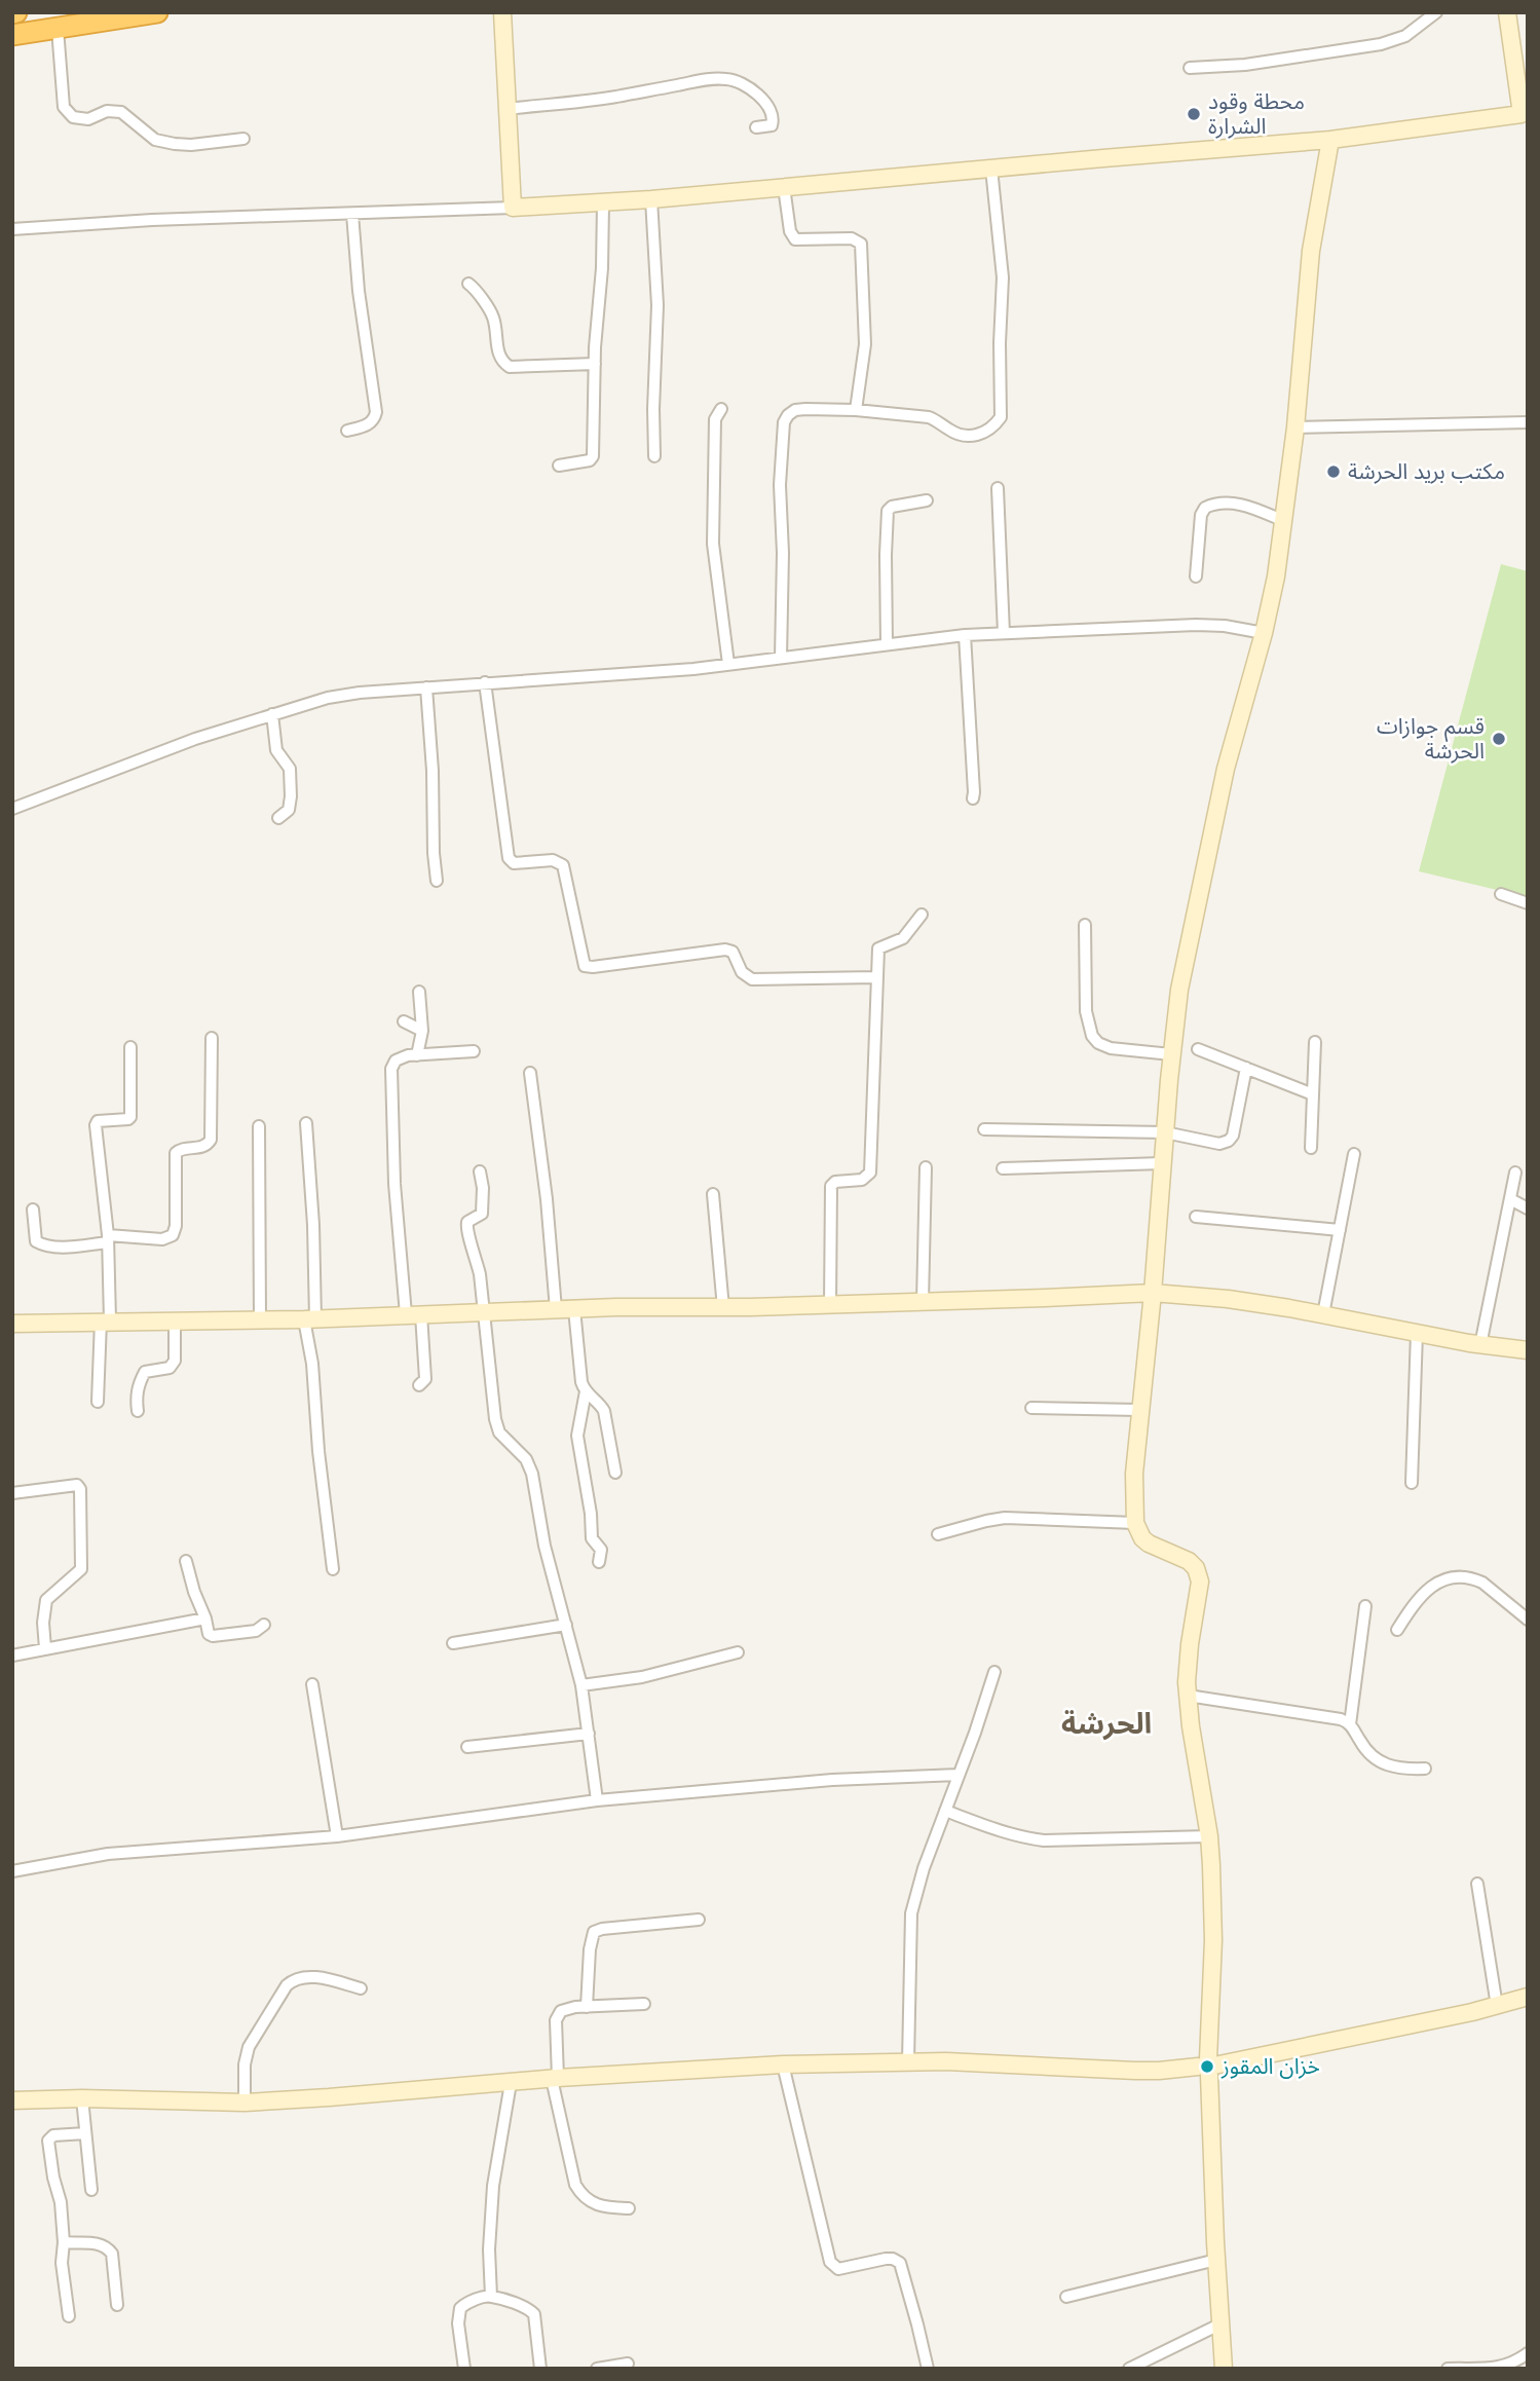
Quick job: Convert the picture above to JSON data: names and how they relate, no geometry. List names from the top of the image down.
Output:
{
  "districts": ["الحرشة"],
  "places": [
    "محطة وقود الشرارة",
    "مكتب بريد الحرشة",
    "قسم جوازات الحرشة",
    "خزان المقوز"
  ]
}
